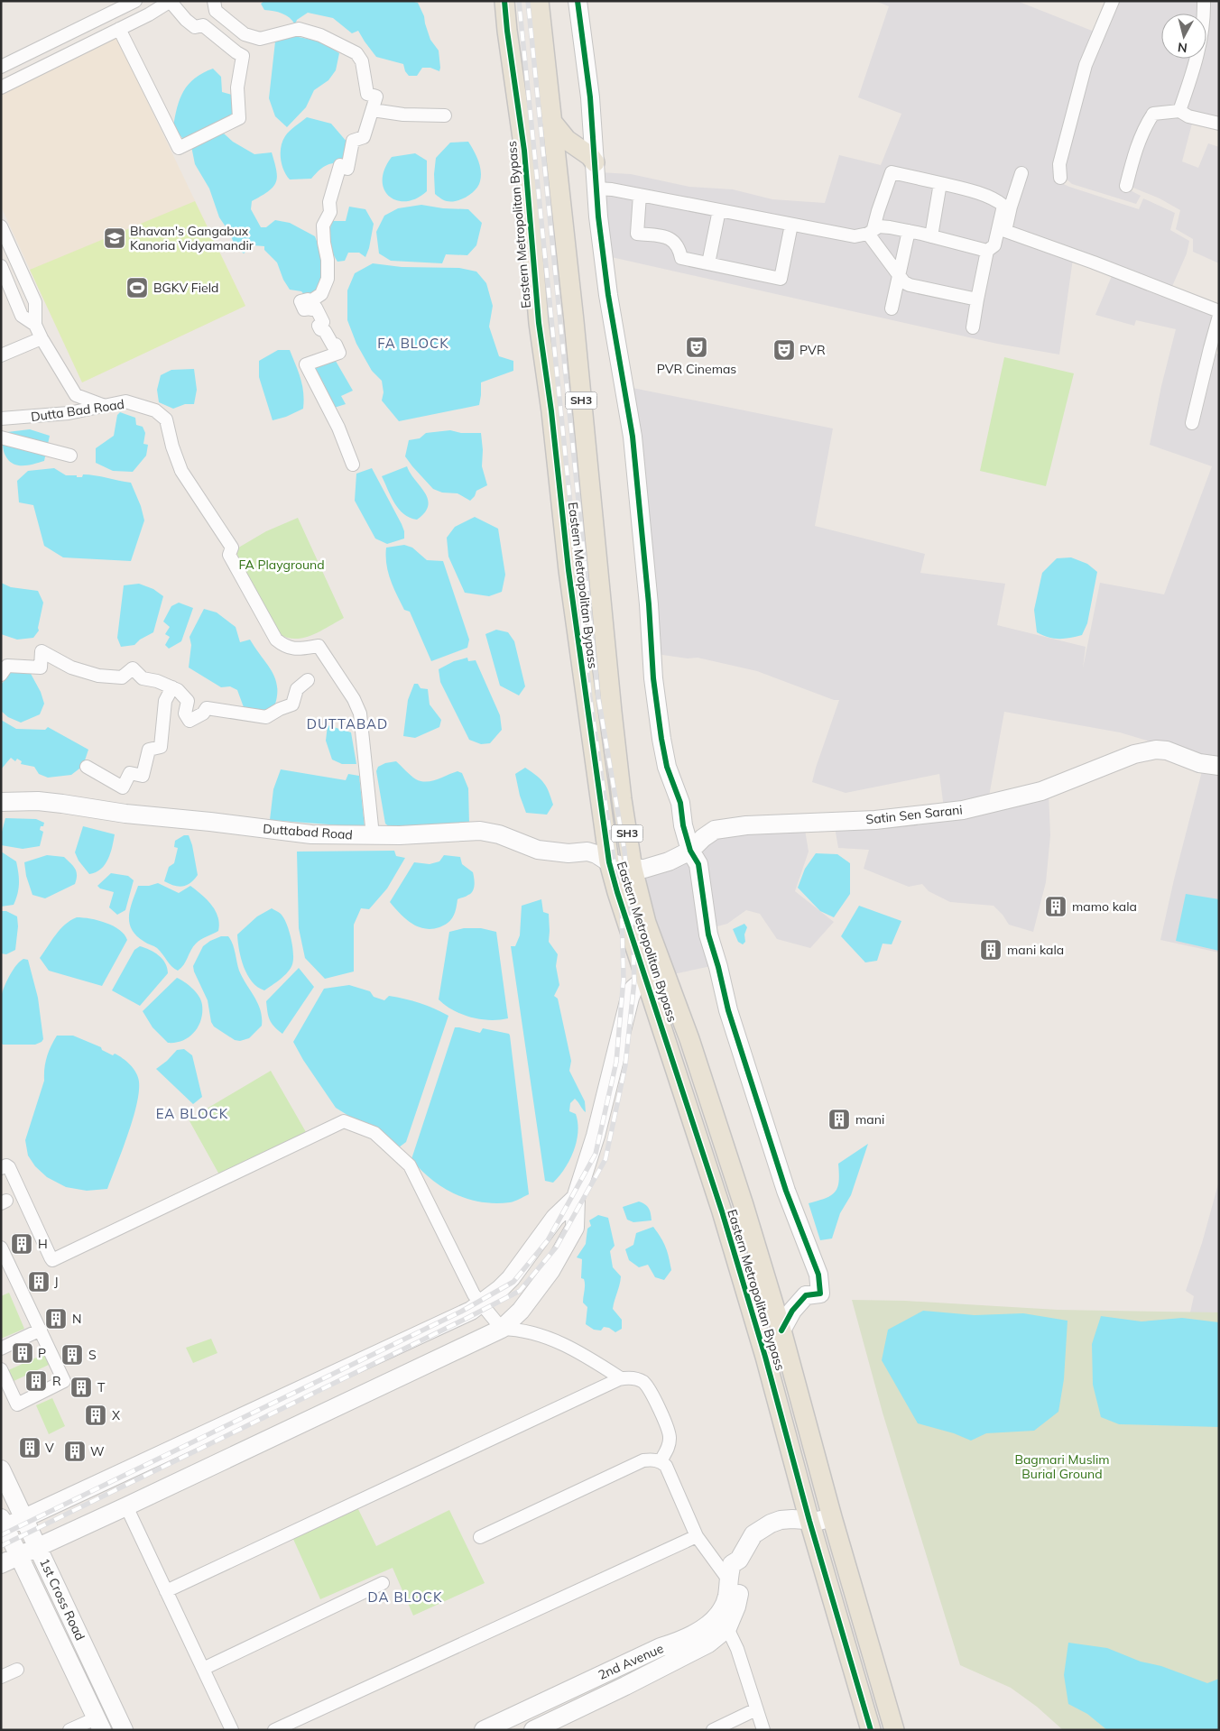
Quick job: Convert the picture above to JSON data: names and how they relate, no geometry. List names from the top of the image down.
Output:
{
  "streets": {
    "main road": [
      "Eastern Metropolitan Bypass",
      "SH3",
      "Satin Sen Sarani",
      "Duttabad Road",
      "1st Cross Road",
      "2nd Avenue"
    ],
    "street": ["Dutta Bad Road"]
  },
  "crossings": [
    ["Eastern Metropolitan Bypass", "Satin Sen Sarani"],
    ["Eastern Metropolitan Bypass", "Duttabad Road"],
    ["Eastern Metropolitan Bypass", "2nd Avenue"],
    ["Dutta Bad Road", "Duttabad Road"],
    ["Satin Sen Sarani", "Duttabad Road"]
  ],
  "districts": [
    "FA BLOCK",
    "DUTTABAD",
    "EA BLOCK",
    "DA BLOCK"
  ],
  "parks": ["FA Playground", "Bagmari Muslim Burial Ground"],
  "places": {
    "school or university": ["Bhavan's Gangabux Kanoria Vidyamandir"],
    "sports": ["BGKV Field"],
    "theatre": ["PVR Cinemas", "PVR"],
    "building": [
      "mamo kala",
      "mani kala",
      "mani",
      "H",
      "J",
      "N",
      "P",
      "S",
      "R",
      "T",
      "X",
      "V",
      "W"
    ]
  },
  "north": "bottom"
}
